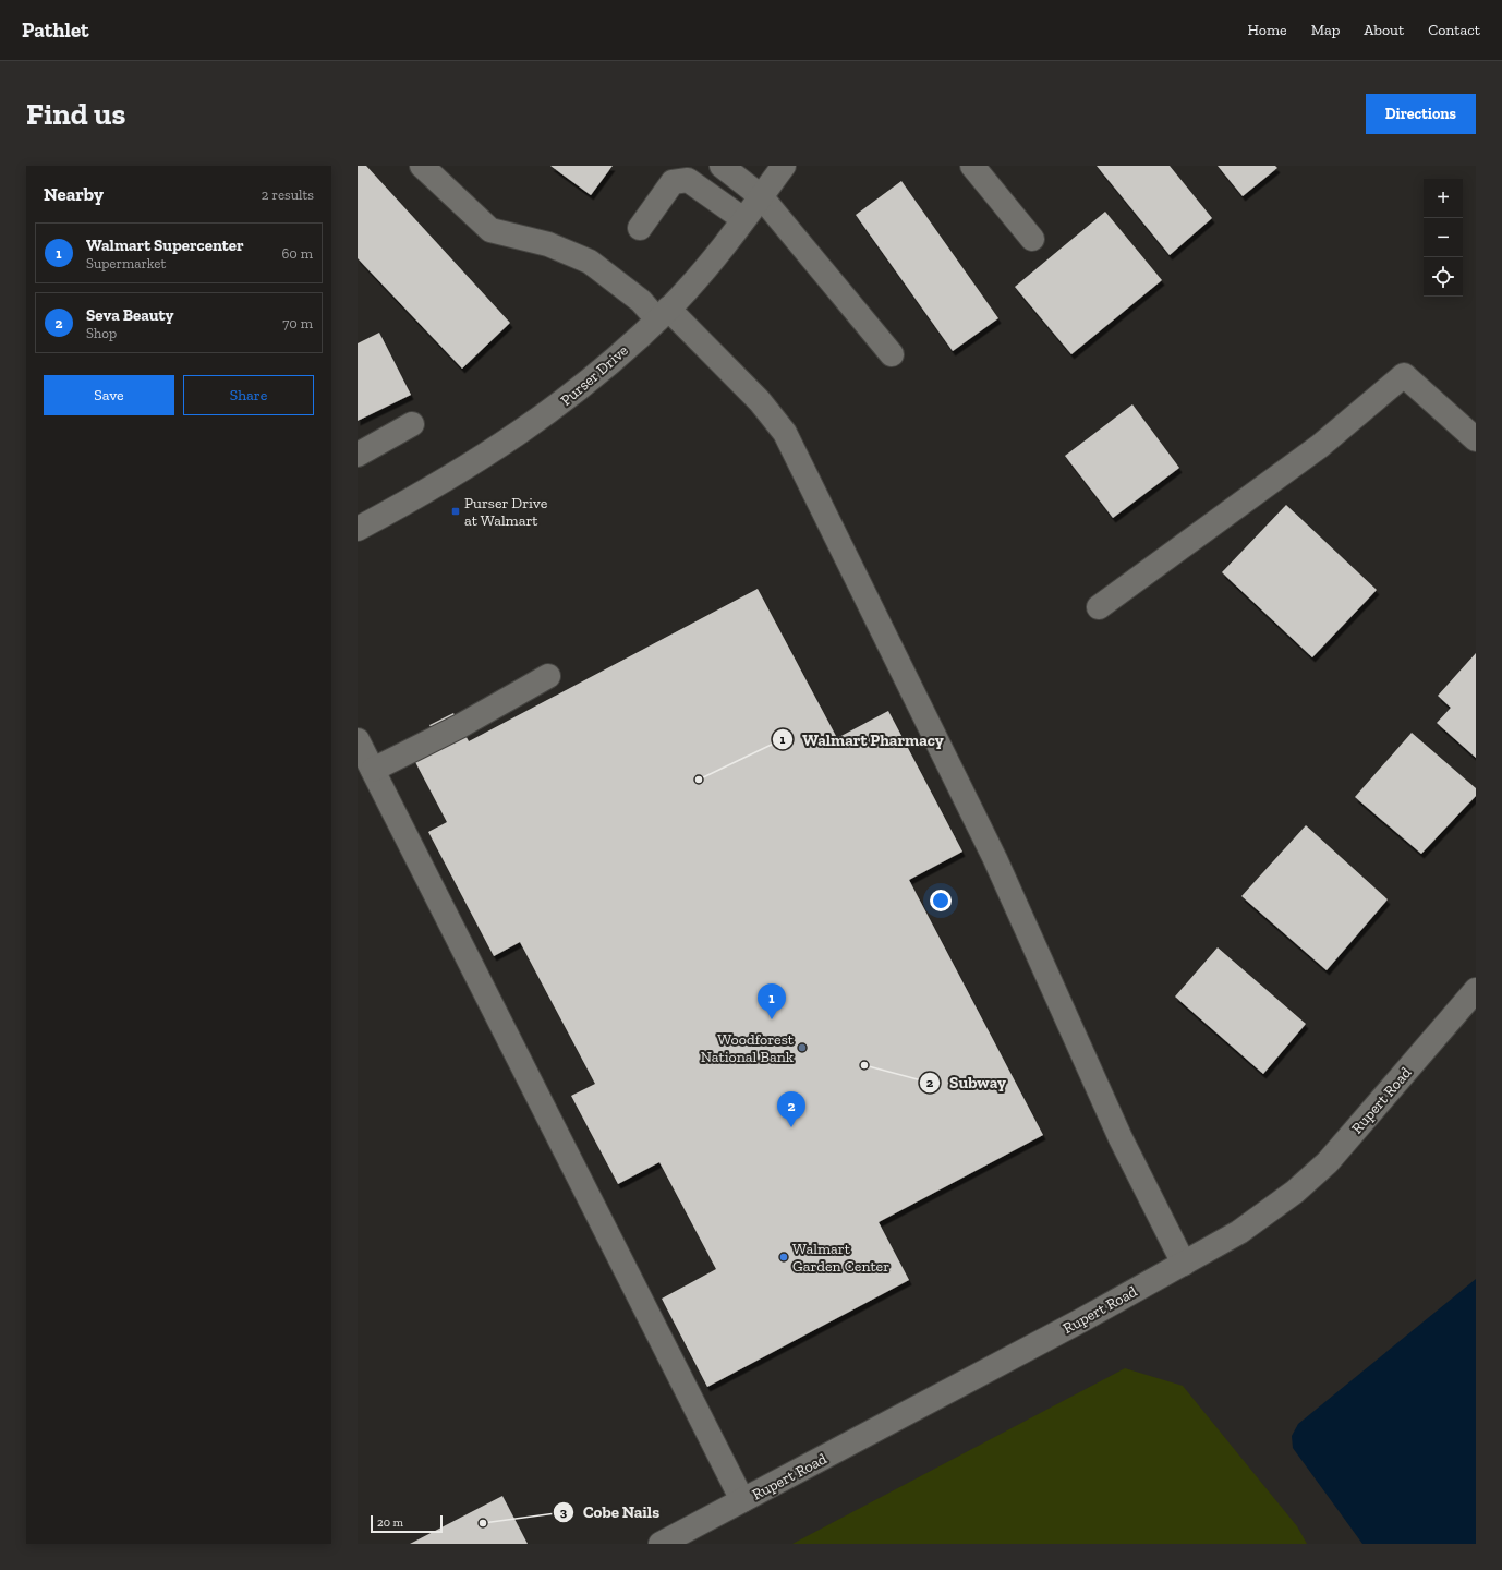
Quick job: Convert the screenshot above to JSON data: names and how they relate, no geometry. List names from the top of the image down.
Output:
{
  "streets": {
    "street": ["Purser Drive", "Rupert Road"]
  },
  "places": {
    "transit": ["Purser Drive at Walmart"],
    "other": [
      "Walmart Pharmacy",
      "Woodforest National Bank",
      "Subway",
      "Walmart Garden Center",
      "Cobe Nails"
    ]
  },
  "scale_bar": "20 m",
  "page": {
    "header": "Pathlet",
    "nav": [
      "Home",
      "Map",
      "About",
      "Contact"
    ],
    "buttons": [
      "Directions",
      ["Save", "Share"]
    ],
    "title": "Find us",
    "heading": ["Nearby", "2 results"],
    "map_buttons": ["+", "−"],
    "list": [
      {
        "mark": "1",
        "name": "Walmart Supercenter",
        "note": "Supermarket",
        "value": "60 m"
      },
      {
        "mark": "2",
        "name": "Seva Beauty",
        "note": "Shop",
        "value": "70 m"
      }
    ],
    "pins": ["1", "2"],
    "scale": "20 m"
  }
}
